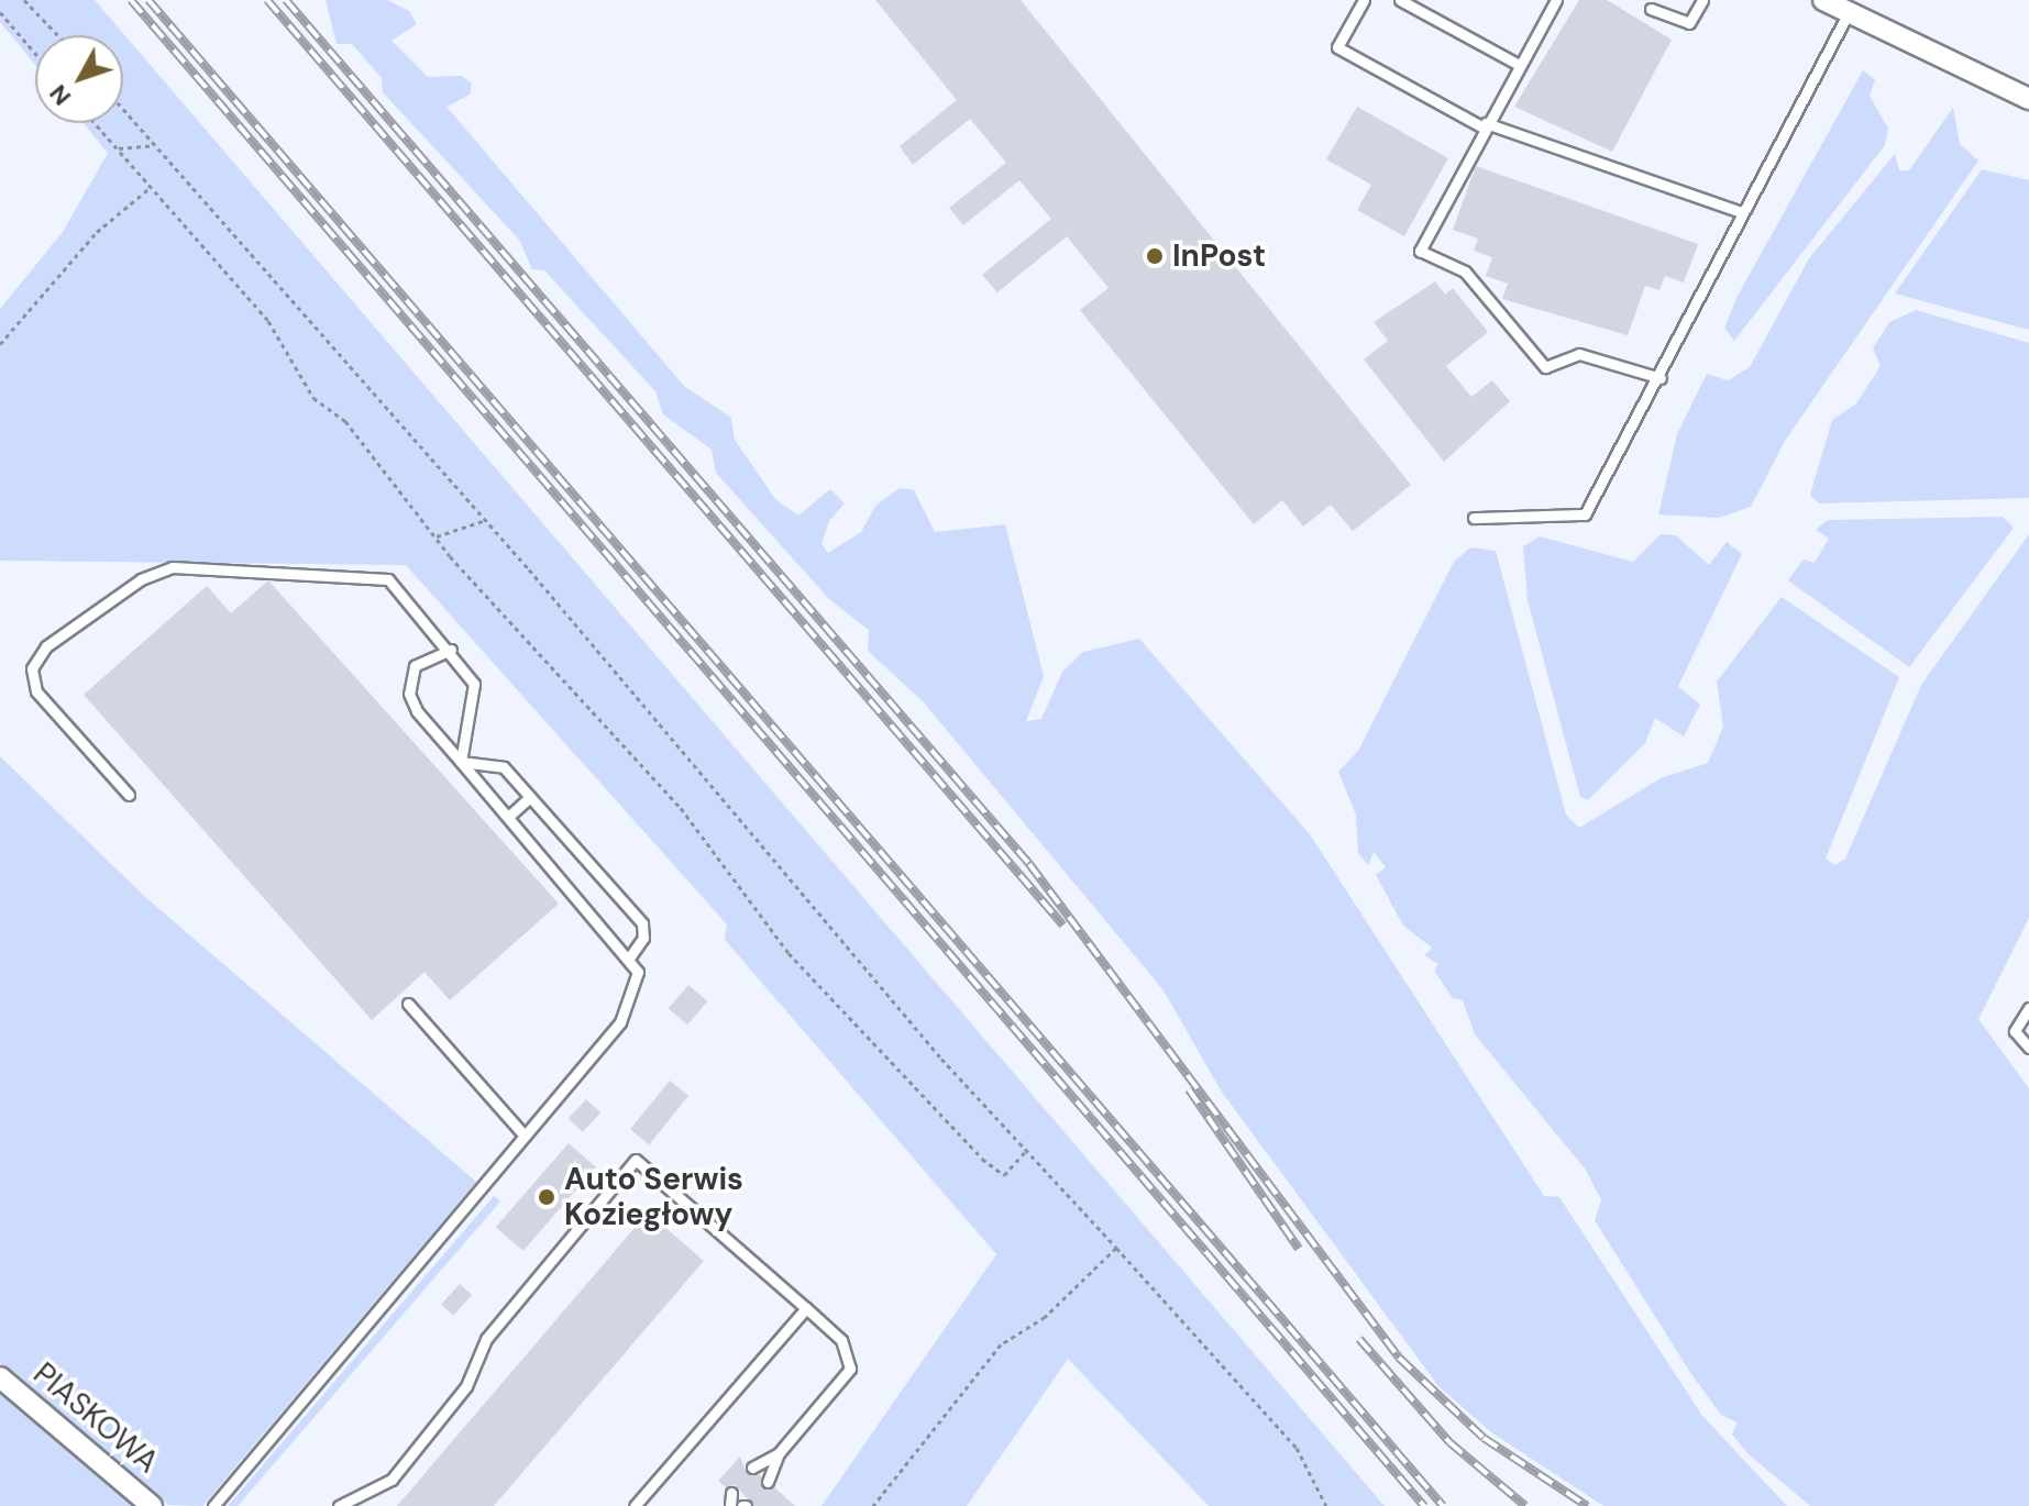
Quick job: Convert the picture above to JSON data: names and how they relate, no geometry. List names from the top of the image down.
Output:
{
  "streets": {
    "street": ["PIASKOWA"]
  },
  "places": ["InPost", "Auto Serwis Koziegłowy"],
  "north": "bottom left"
}
